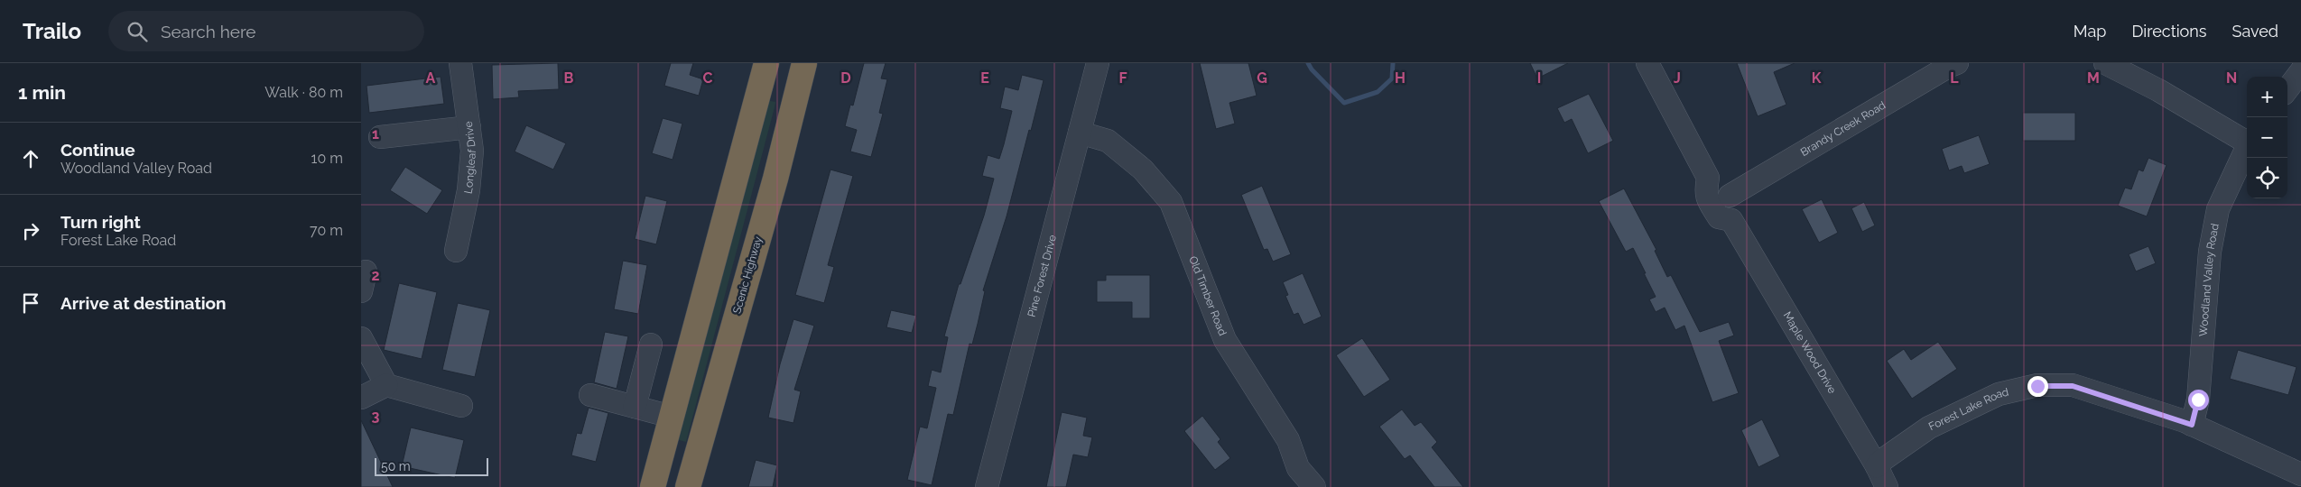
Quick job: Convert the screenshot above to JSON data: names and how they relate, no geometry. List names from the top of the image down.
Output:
{
  "streets": {
    "highway": ["Scenic Highway"],
    "street": [
      "Brandy Creek Road",
      "Longleaf Drive",
      "Pine Forest Drive",
      "Woodland Valley Road",
      "Old Timber Road",
      "Maple Wood Drive",
      "Forest Lake Road"
    ]
  },
  "crossings": [
    ["Brandy Creek Road", "Maple Wood Drive"],
    ["Pine Forest Drive", "Old Timber Road"],
    ["Woodland Valley Road", "Forest Lake Road"],
    ["Maple Wood Drive", "Forest Lake Road"]
  ],
  "scale_bar": "50 m",
  "page": {
    "header": "Trailo",
    "search": "Search here",
    "nav": ["Map", "Directions", "Saved"],
    "heading": ["1 min", "Walk · 80 m"],
    "map_buttons": ["+", "−"],
    "list": [
      ["Continue", "Woodland Valley Road", "10 m"],
      ["Turn right", "Forest Lake Road", "70 m"],
      "Arrive at destination"
    ],
    "scale": "50 m"
  },
  "grid": {
    "columns": [
      "A",
      "B",
      "C",
      "D",
      "E",
      "F",
      "G",
      "H",
      "I",
      "J",
      "K",
      "L",
      "M",
      "N"
    ],
    "rows": ["1", "2", "3"]
  }
}
